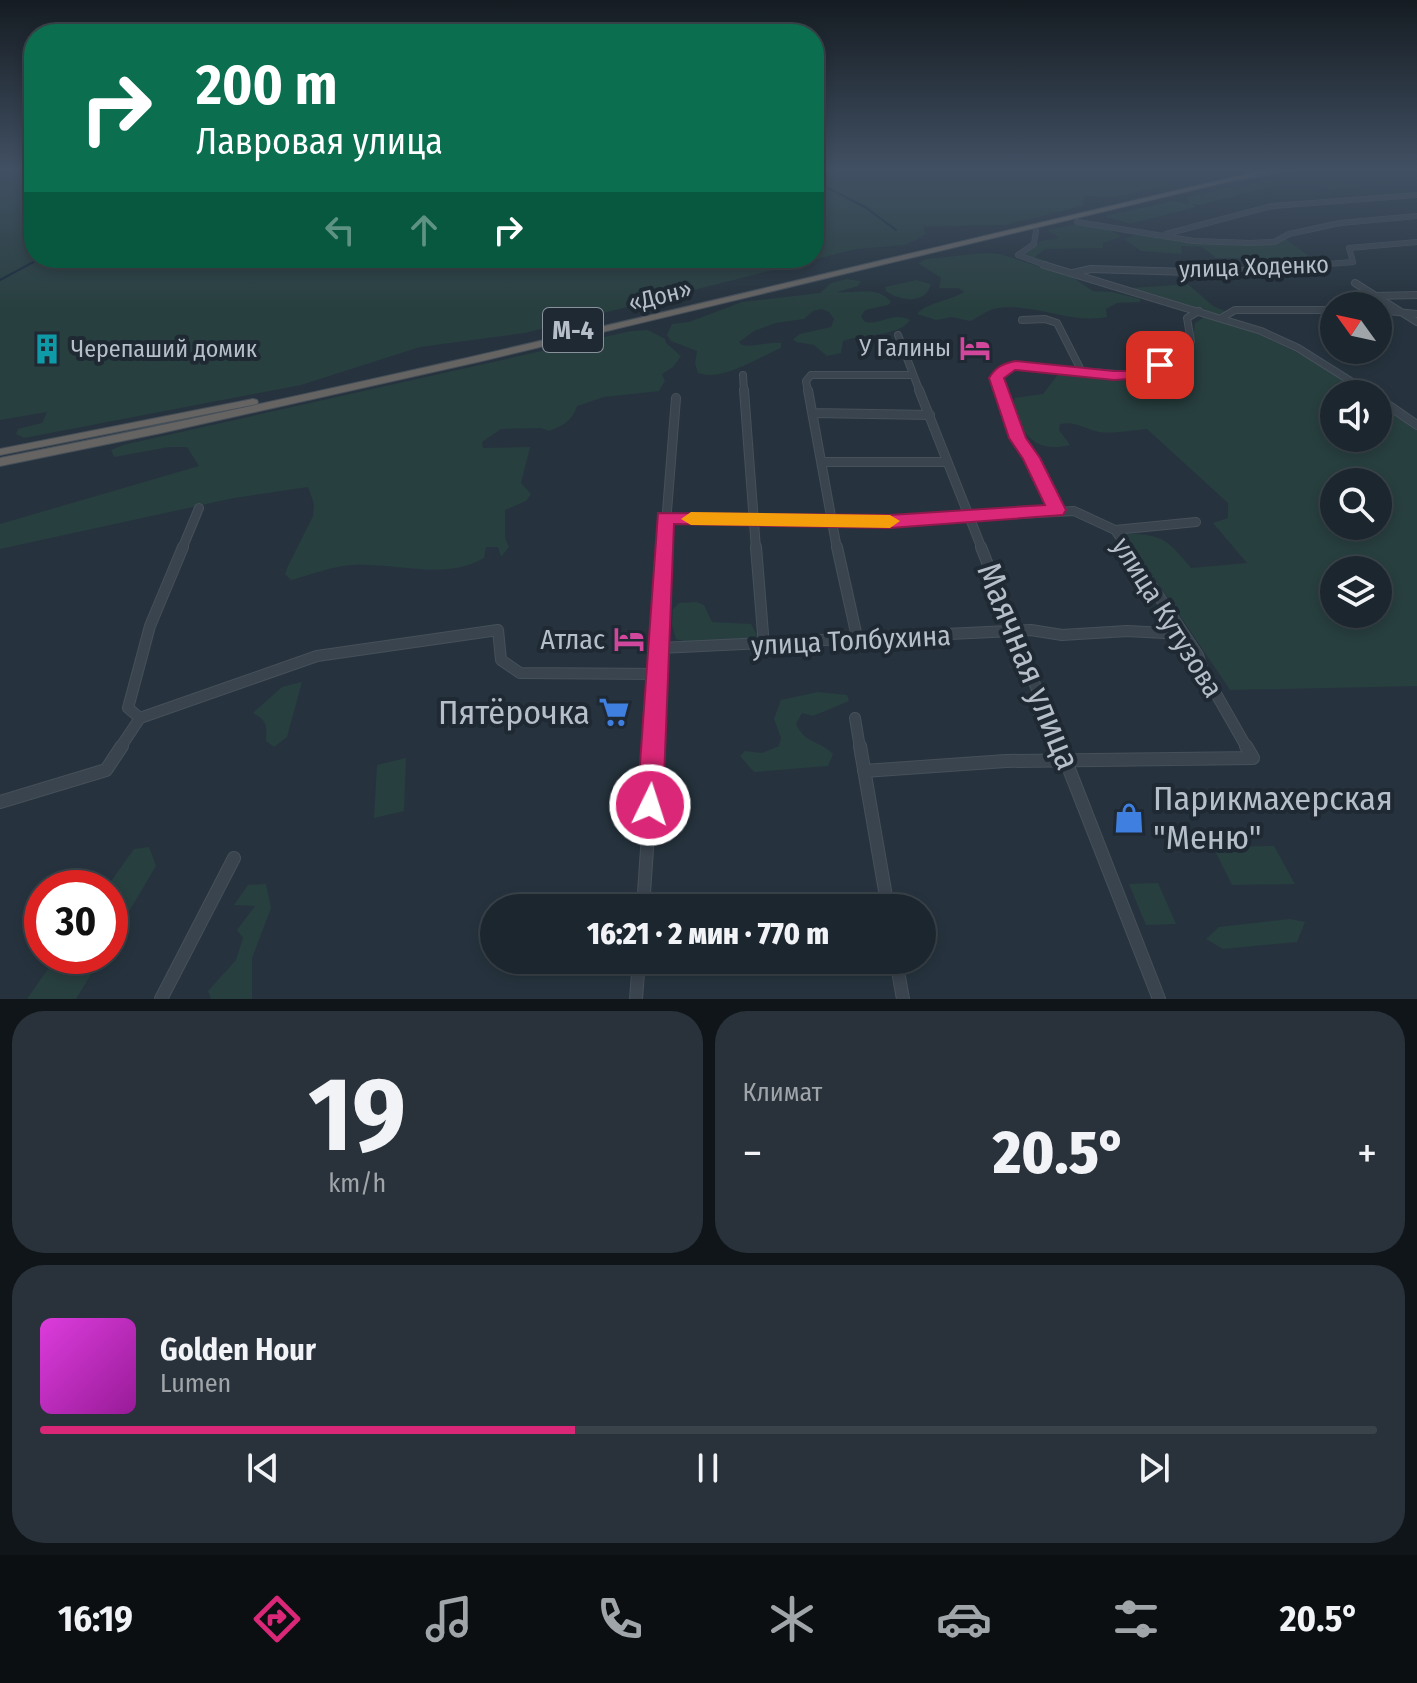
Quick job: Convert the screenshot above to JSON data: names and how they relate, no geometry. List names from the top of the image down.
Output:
{
  "streets": {
    "highway": ["«Дон»", "М-4"],
    "street": [
      "улица Ходенко",
      "улица Кутузова",
      "улица Толбухина",
      "Маячная улица"
    ]
  },
  "crossings": [
    ["улица Кутузова", "улица Толбухина"],
    ["улица Кутузова", "Маячная улица"],
    ["улица Толбухина", "Маячная улица"]
  ],
  "places": {
    "hotel": ["У Галины", "Атлас"],
    "building": ["Черепаший домик"],
    "supermarket": ["Пятёрочка"],
    "shop": ["Парикмахерская \"Меню\""]
  },
  "north": "top left",
  "page": {
    "turn": ["200 m", "Лавровая улица"],
    "limit": "30",
    "trip": "16:21 · 2 мин · 770 m",
    "tile": [
      ["19", "km/h"],
      "Климат"
    ],
    "heat": ["−", "20.5°", "+"],
    "song": ["Golden Hour", "Lumen"],
    "tabs": ["16:19", "20.5°"]
  }
}
